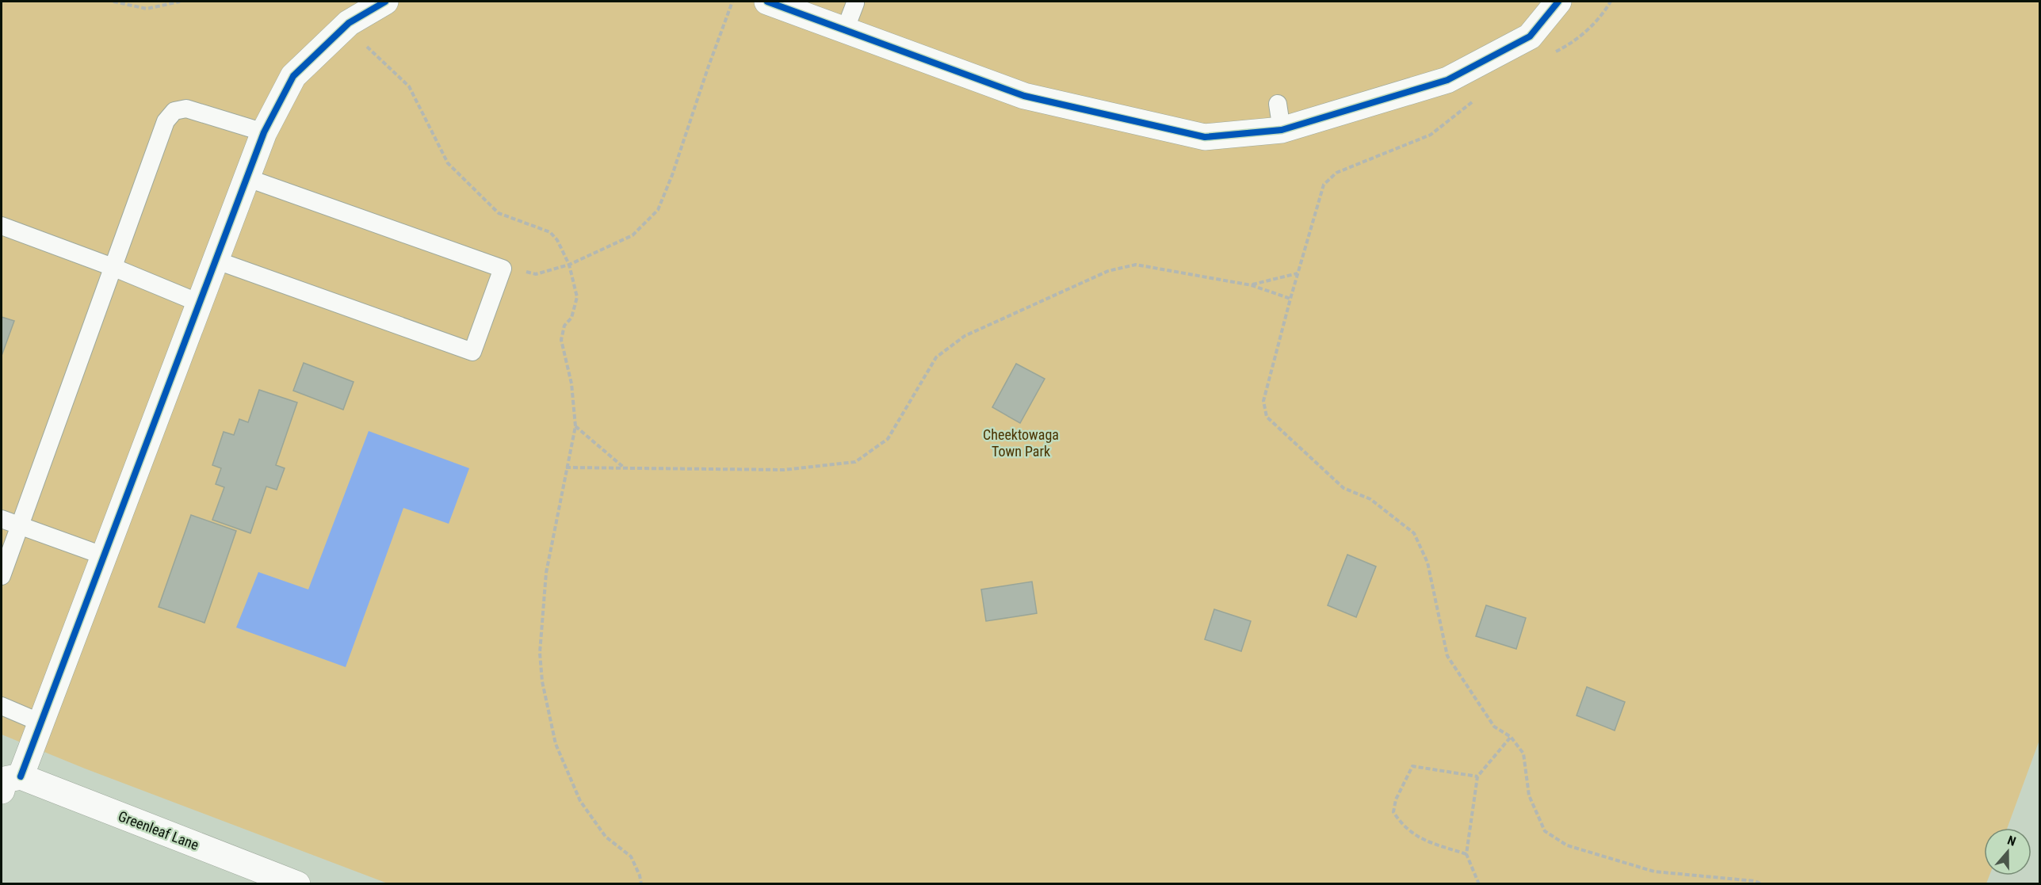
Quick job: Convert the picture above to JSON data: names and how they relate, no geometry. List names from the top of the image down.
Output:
{
  "streets": {
    "street": ["Greenleaf Lane"]
  },
  "parks": ["Cheektowaga Town Park"],
  "north": "top"
}
